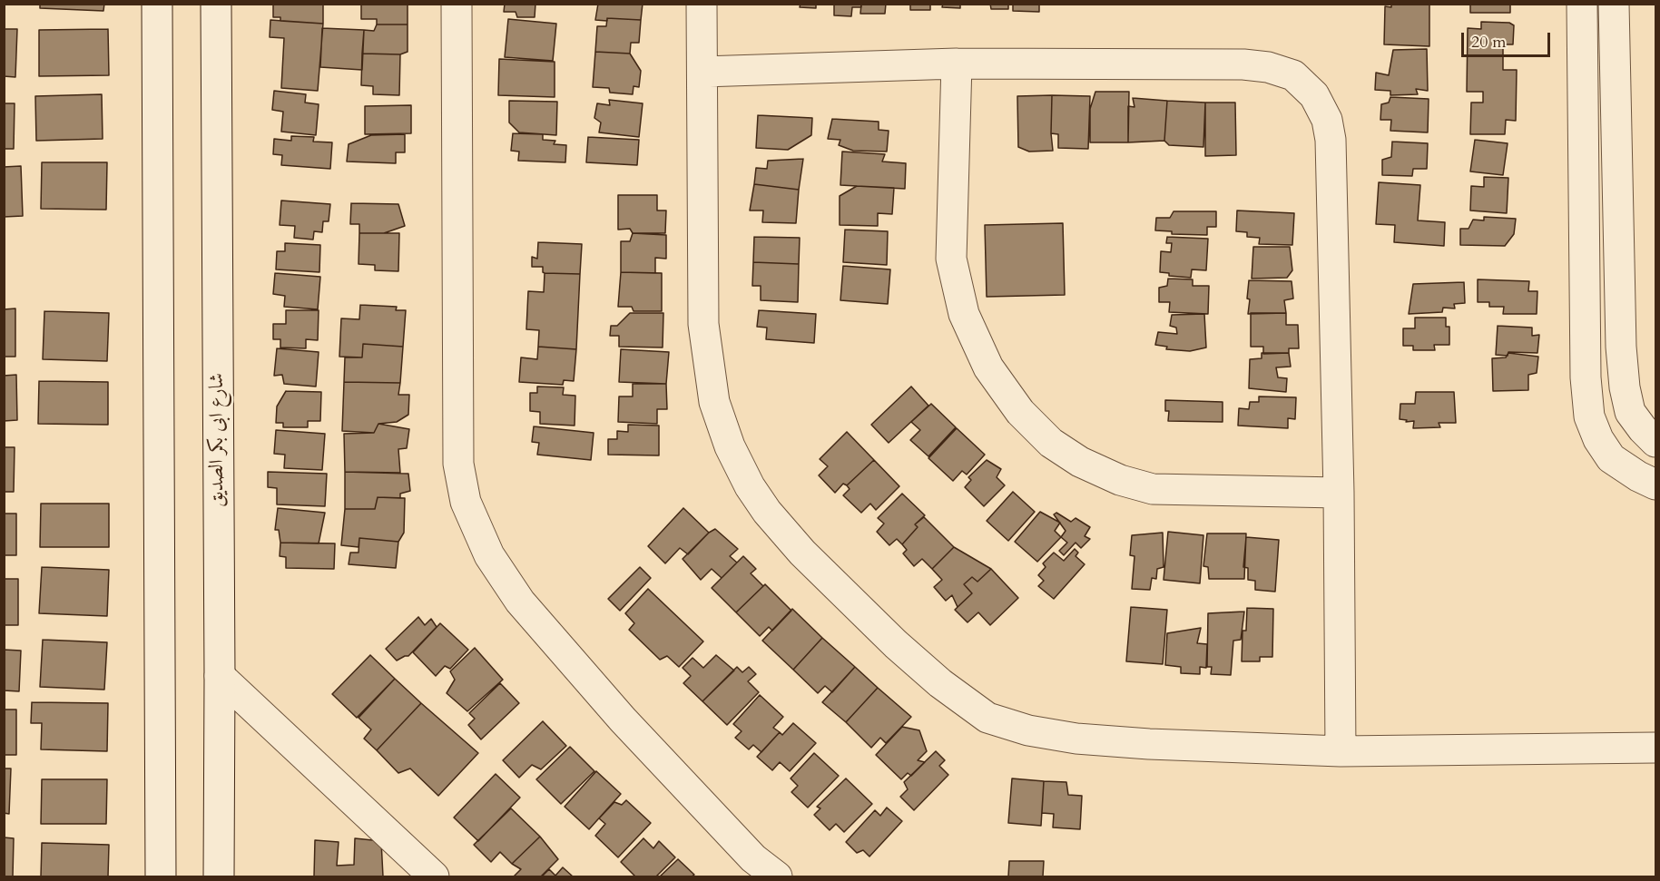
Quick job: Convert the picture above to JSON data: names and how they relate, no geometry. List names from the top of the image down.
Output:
{
  "streets": {
    "street": ["شارع ابى بكر الصديق"]
  },
  "scale_bar": "20 m"
}
